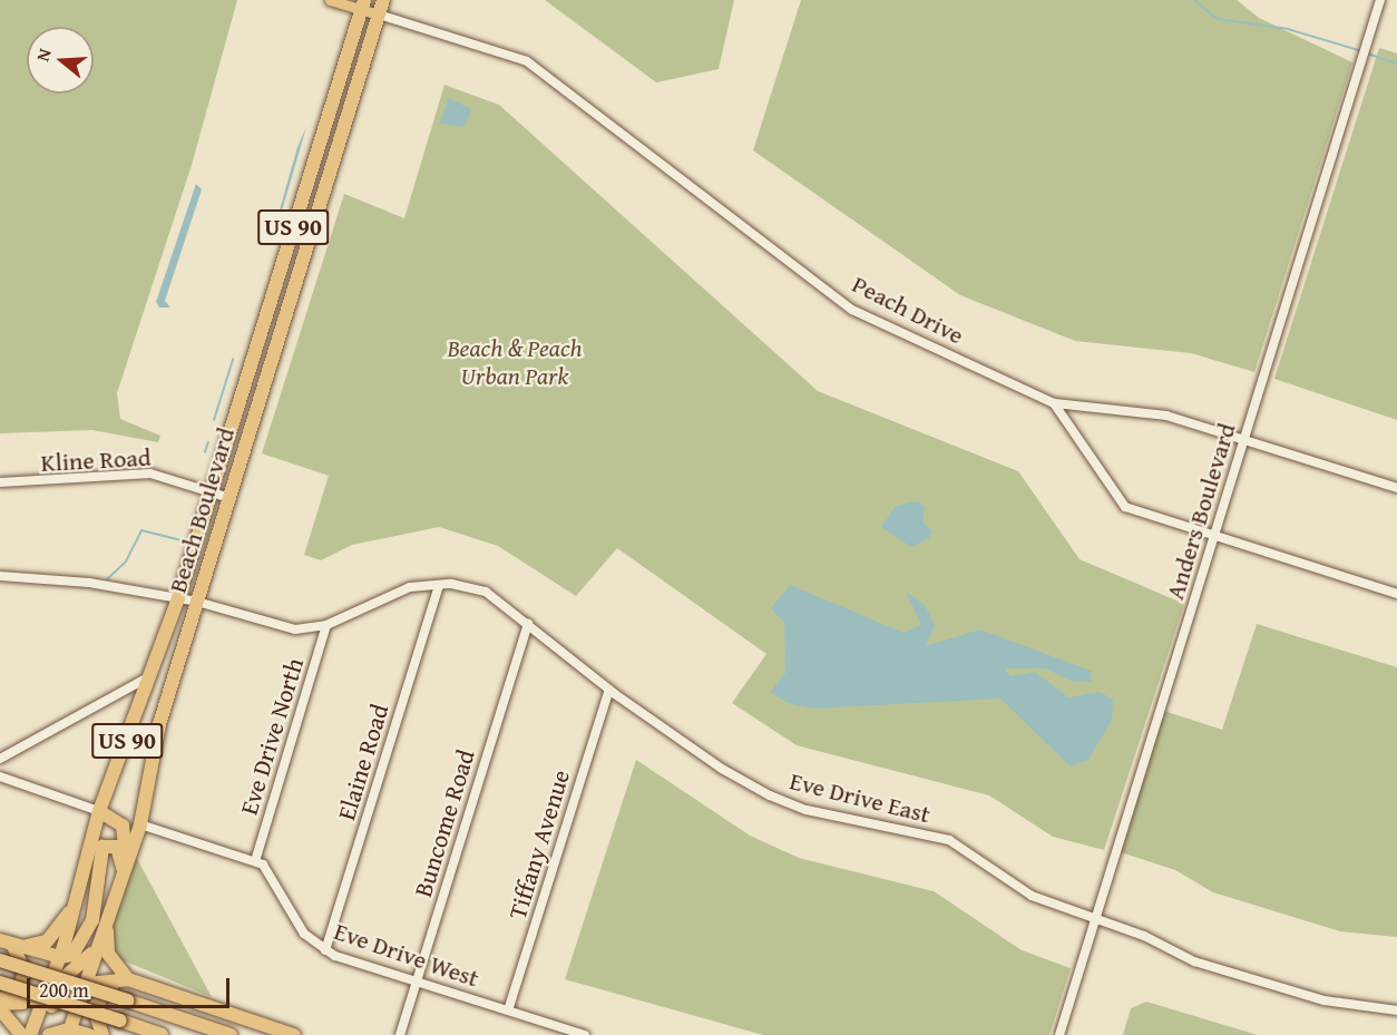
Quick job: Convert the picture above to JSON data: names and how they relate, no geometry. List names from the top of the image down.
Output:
{
  "streets": {
    "highway": ["US 90", "Beach Boulevard"],
    "main road": ["Peach Drive"],
    "street": [
      "Kline Road",
      "Anders Boulevard",
      "Eve Drive North",
      "Elaine Road",
      "Eve Drive East",
      "Buncome Road",
      "Tiffany Avenue",
      "Eve Drive West"
    ]
  },
  "crossings": [
    ["US 90", "Peach Drive"],
    ["US 90", "Kline Road"],
    ["US 90", "Eve Drive East"],
    ["Peach Drive", "Beach Boulevard"],
    ["Kline Road", "Beach Boulevard"],
    ["Beach Boulevard", "Eve Drive East"],
    ["Beach Boulevard", "Eve Drive West"],
    ["Anders Boulevard", "Eve Drive East"],
    ["Eve Drive North", "Eve Drive East"],
    ["Eve Drive North", "Eve Drive West"],
    ["Elaine Road", "Eve Drive East"],
    ["Elaine Road", "Eve Drive West"],
    ["Eve Drive East", "Buncome Road"],
    ["Eve Drive East", "Tiffany Avenue"],
    ["Buncome Road", "Eve Drive West"],
    ["Tiffany Avenue", "Eve Drive West"]
  ],
  "parks": ["Beach & Peach Urban Park"],
  "scale_bar": "200 m",
  "north": "left"
}
